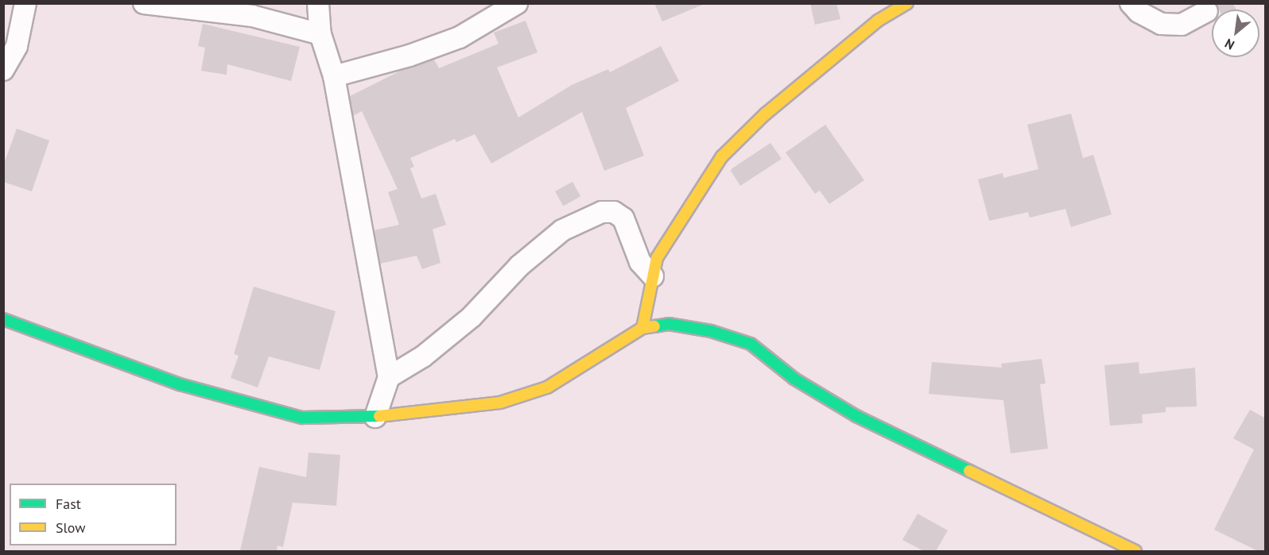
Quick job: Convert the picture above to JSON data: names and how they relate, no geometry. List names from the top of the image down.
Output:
{
  "legend": ["Fast", "Slow"],
  "north": "bottom left"
}
